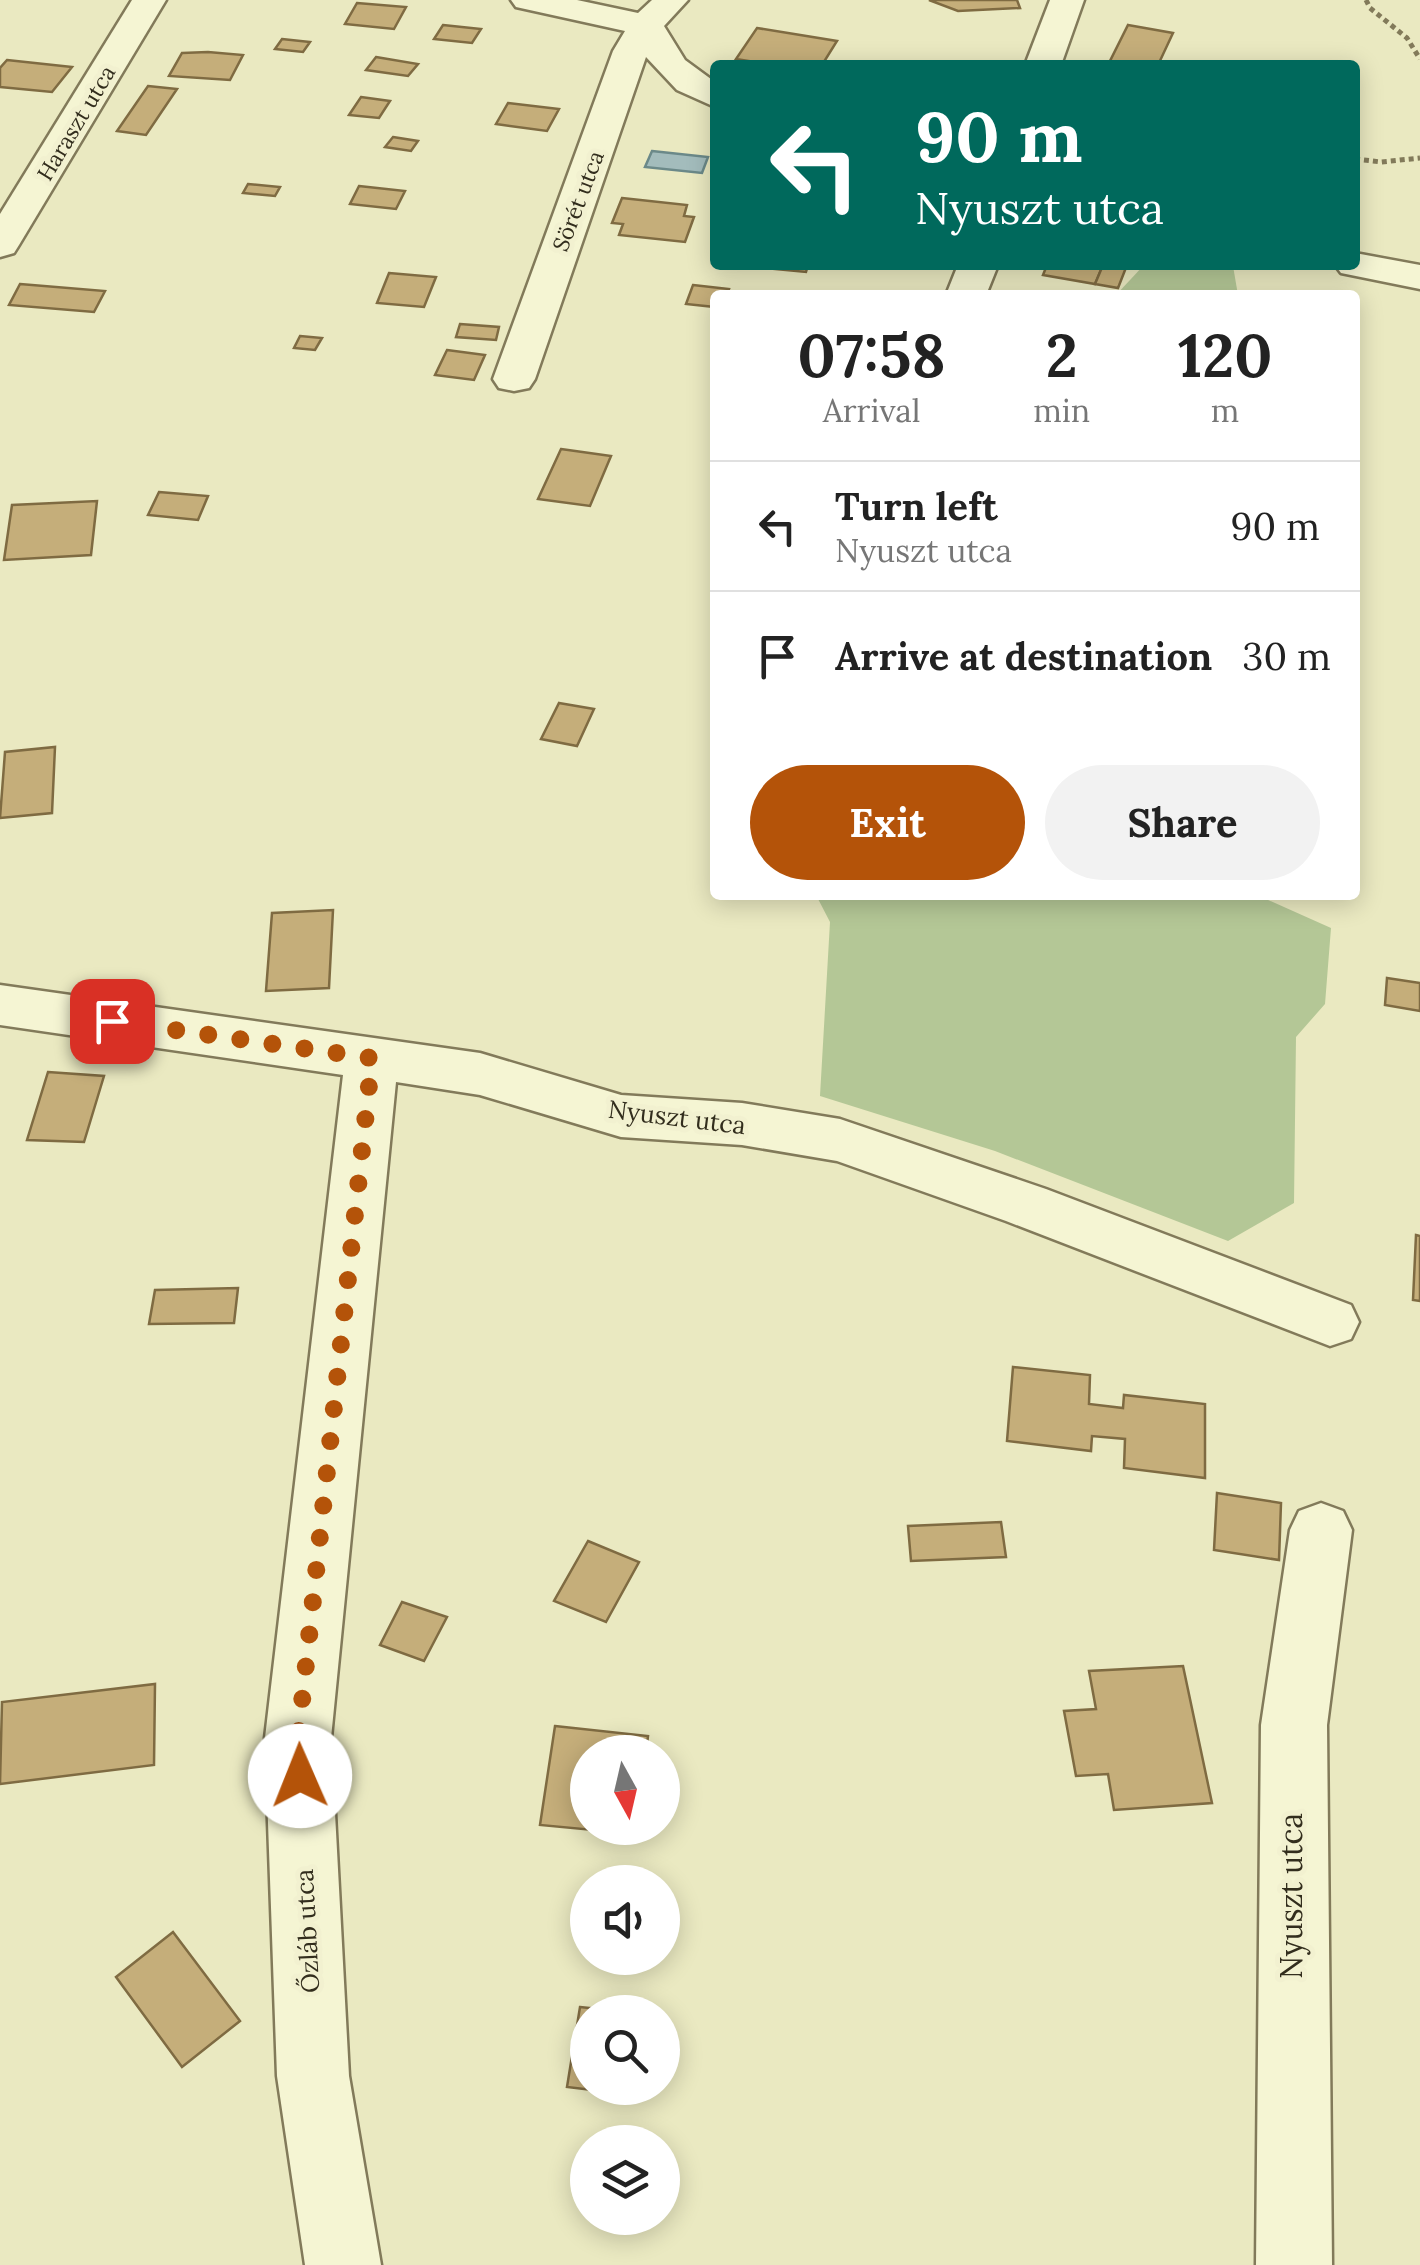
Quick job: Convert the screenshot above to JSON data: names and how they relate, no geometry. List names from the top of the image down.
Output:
{
  "streets": {
    "street": [
      "Haraszt utca",
      "Sörét utca",
      "Nyuszt utca",
      "Őzláb utca"
    ]
  },
  "crossings": [
    ["Nyuszt utca", "Őzláb utca"]
  ],
  "north": "bottom",
  "page": {
    "turn": ["90 m", "Nyuszt utca"],
    "eta": [
      "07:58",
      "Arrival",
      "2",
      "min",
      "120",
      "m"
    ],
    "list": [
      {
        "name": "Turn left",
        "note": "Nyuszt utca",
        "value": "90 m"
      },
      {
        "name": "Arrive at destination",
        "value": "30 m"
      }
    ],
    "buttons": ["Exit", "Share"]
  }
}
